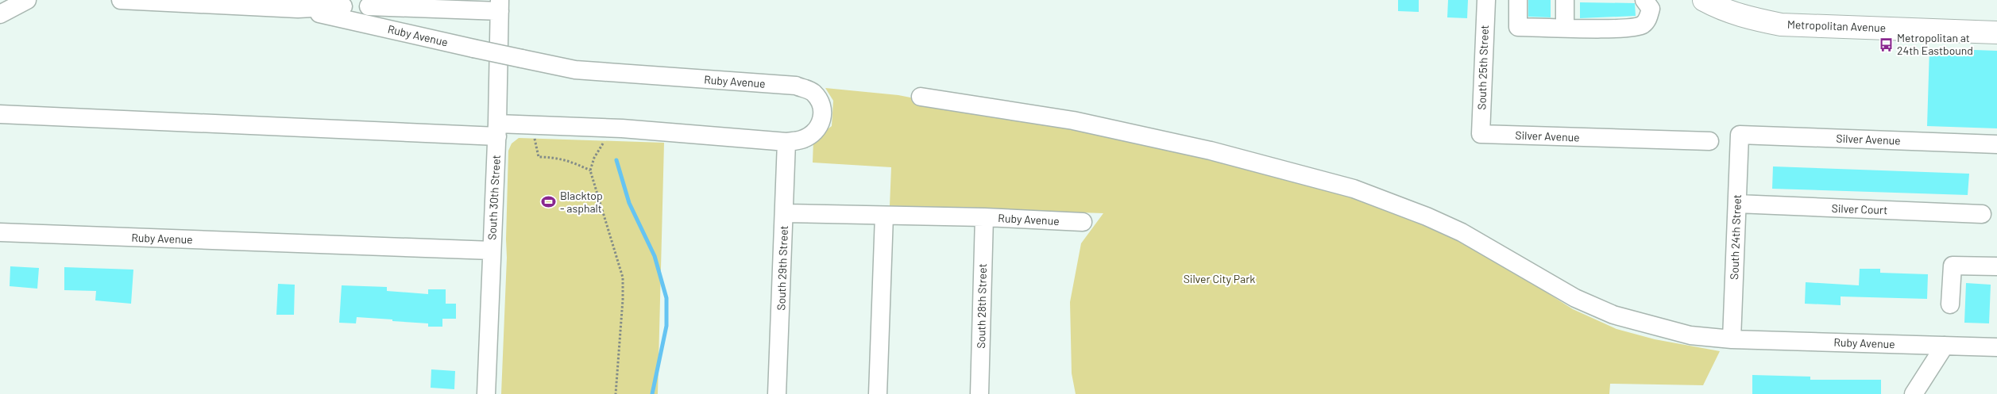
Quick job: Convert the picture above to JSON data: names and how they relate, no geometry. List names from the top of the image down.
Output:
{
  "streets": {
    "main road": ["Metropolitan Avenue"],
    "street": [
      "Ruby Avenue",
      "South 25th Street",
      "Silver Avenue",
      "South 30th Street",
      "Silver Court",
      "South 24th Street",
      "South 29th Street",
      "South 28th Street"
    ]
  },
  "crossings": [
    ["Ruby Avenue", "South 30th Street"],
    ["Ruby Avenue", "South 24th Street"],
    ["Ruby Avenue", "South 29th Street"],
    ["Ruby Avenue", "South 28th Street"],
    ["South 25th Street", "Silver Avenue"],
    ["Silver Avenue", "South 24th Street"],
    ["Silver Court", "South 24th Street"]
  ],
  "parks": ["Silver City Park"],
  "places": {
    "bus stop": ["Metropolitan at 24th Eastbound"],
    "sports": ["Blacktop - asphalt"]
  }
}
